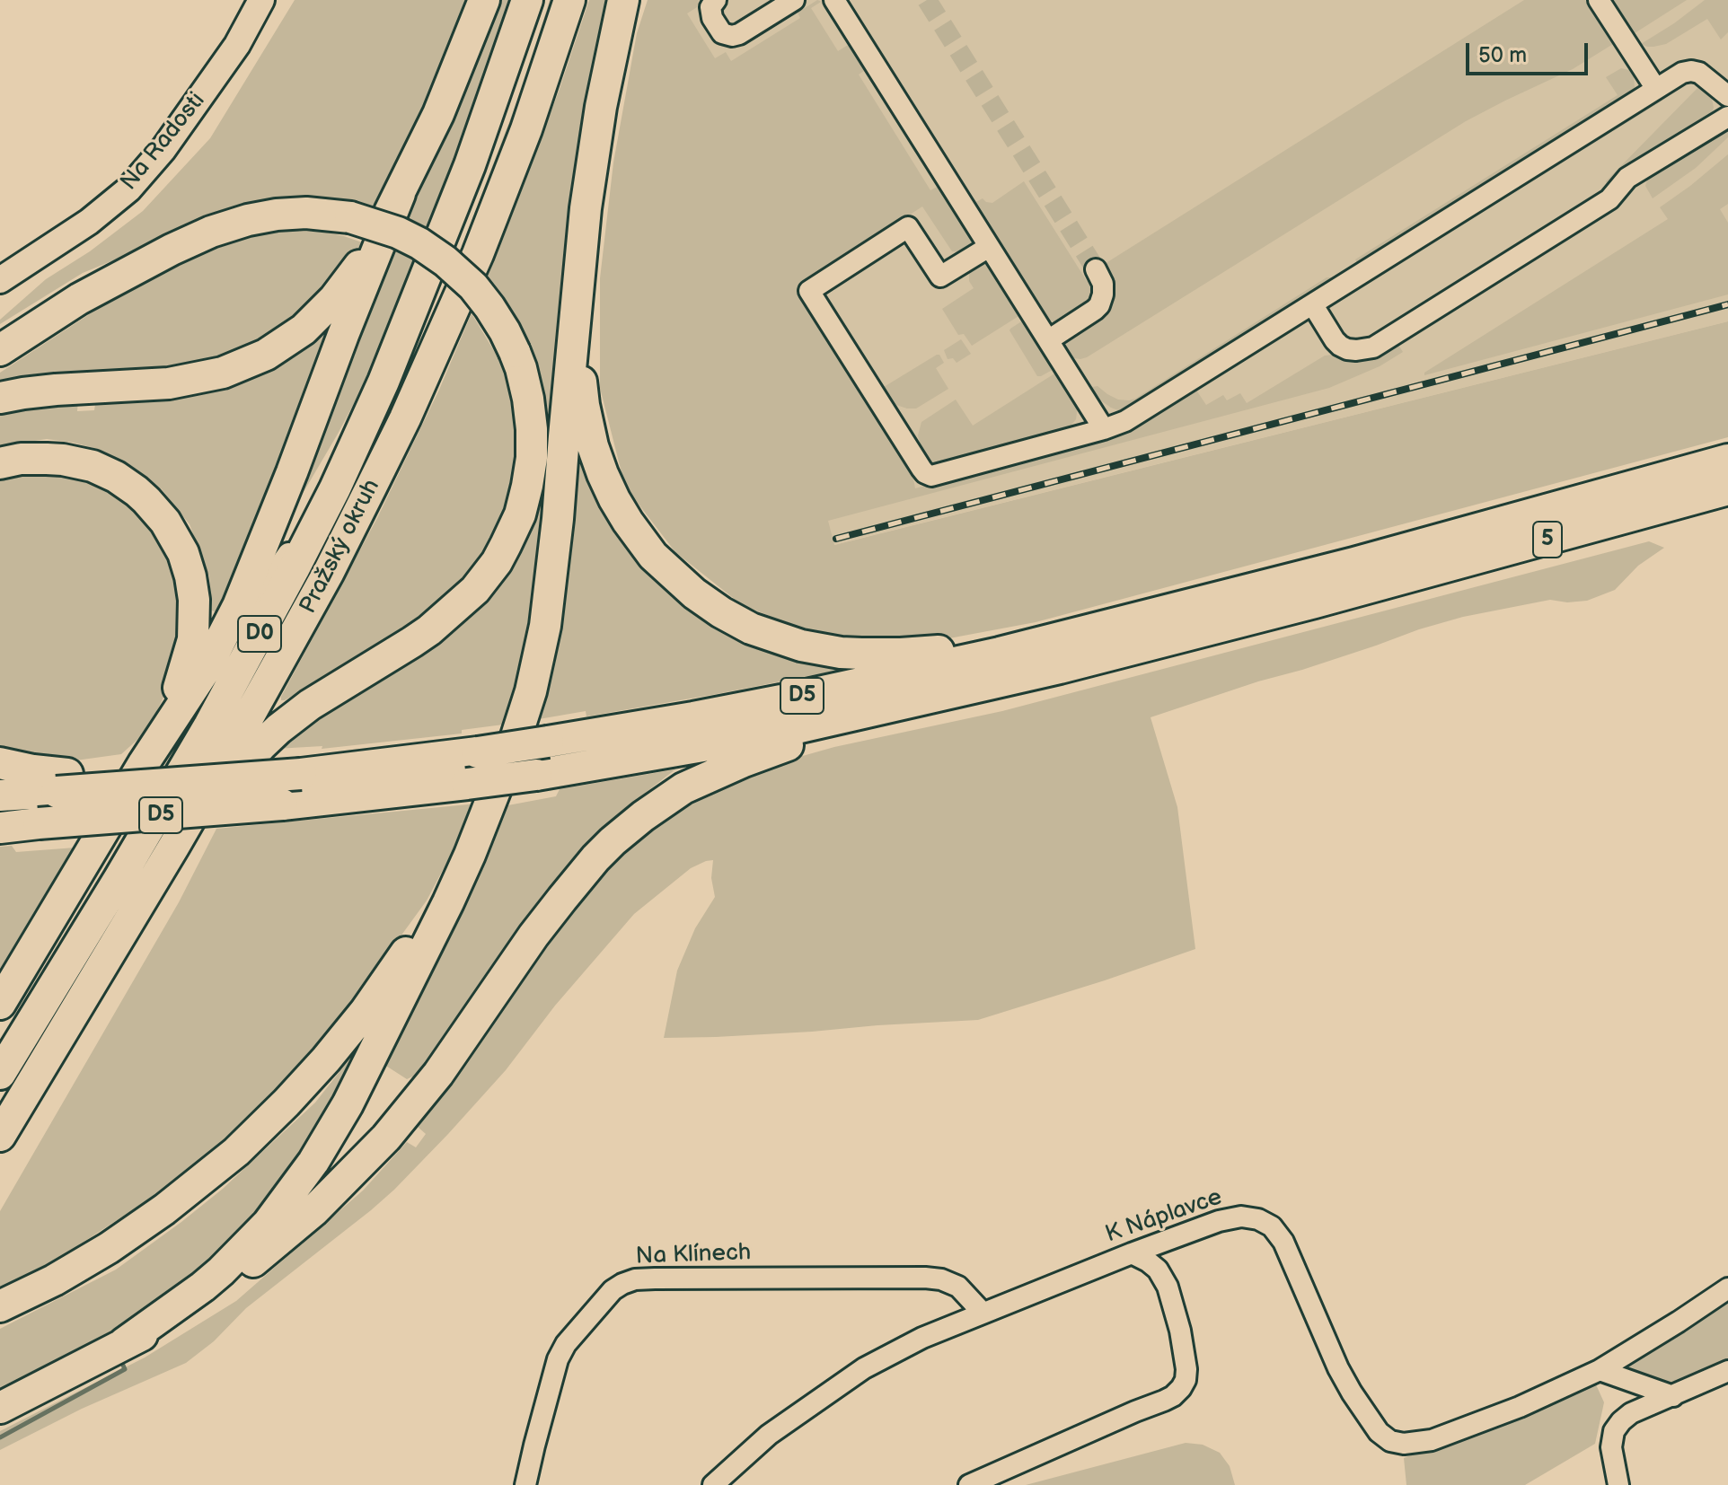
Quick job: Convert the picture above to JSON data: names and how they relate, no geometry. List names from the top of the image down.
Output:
{
  "streets": {
    "highway": [
      "5",
      "Pražský okruh",
      "D0",
      "D5"
    ],
    "main road": ["Na Radosti"],
    "street": ["K Náplavce", "Na Klínech"]
  },
  "crossings": [
    ["5", "D5"],
    ["K Náplavce", "Na Klínech"]
  ],
  "scale_bar": "50 m"
}
